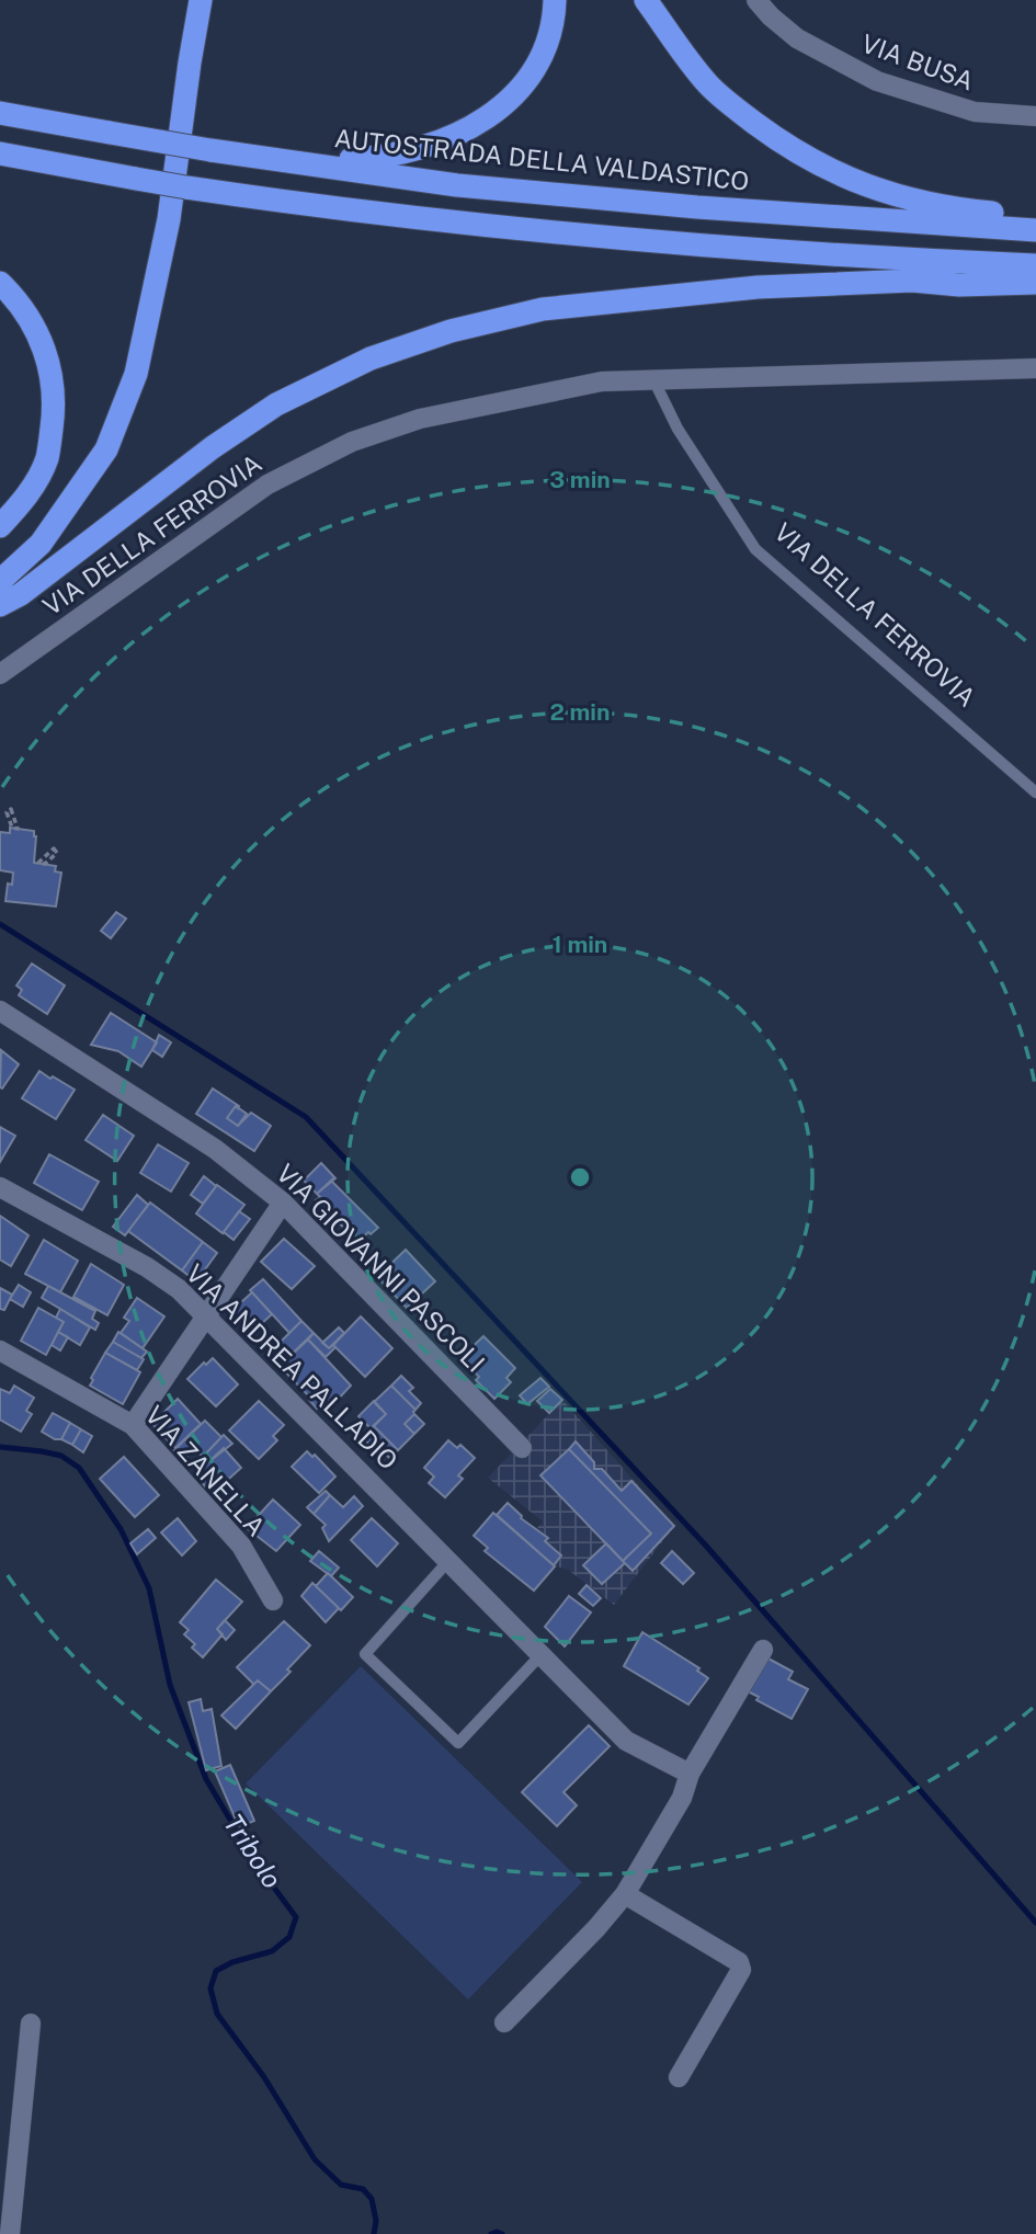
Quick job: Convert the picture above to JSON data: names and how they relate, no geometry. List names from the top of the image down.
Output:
{
  "streets": {
    "highway": ["AUTOSTRADA DELLA VALDASTICO"],
    "street": [
      "VIA BUSA",
      "VIA DELLA FERROVIA",
      "VIA GIOVANNI PASCOLI",
      "VIA ANDREA PALLADIO",
      "VIA ZANELLA"
    ]
  },
  "water": ["Tribolo"],
  "rings": ["3 min", "2 min", "1 min"]
}
